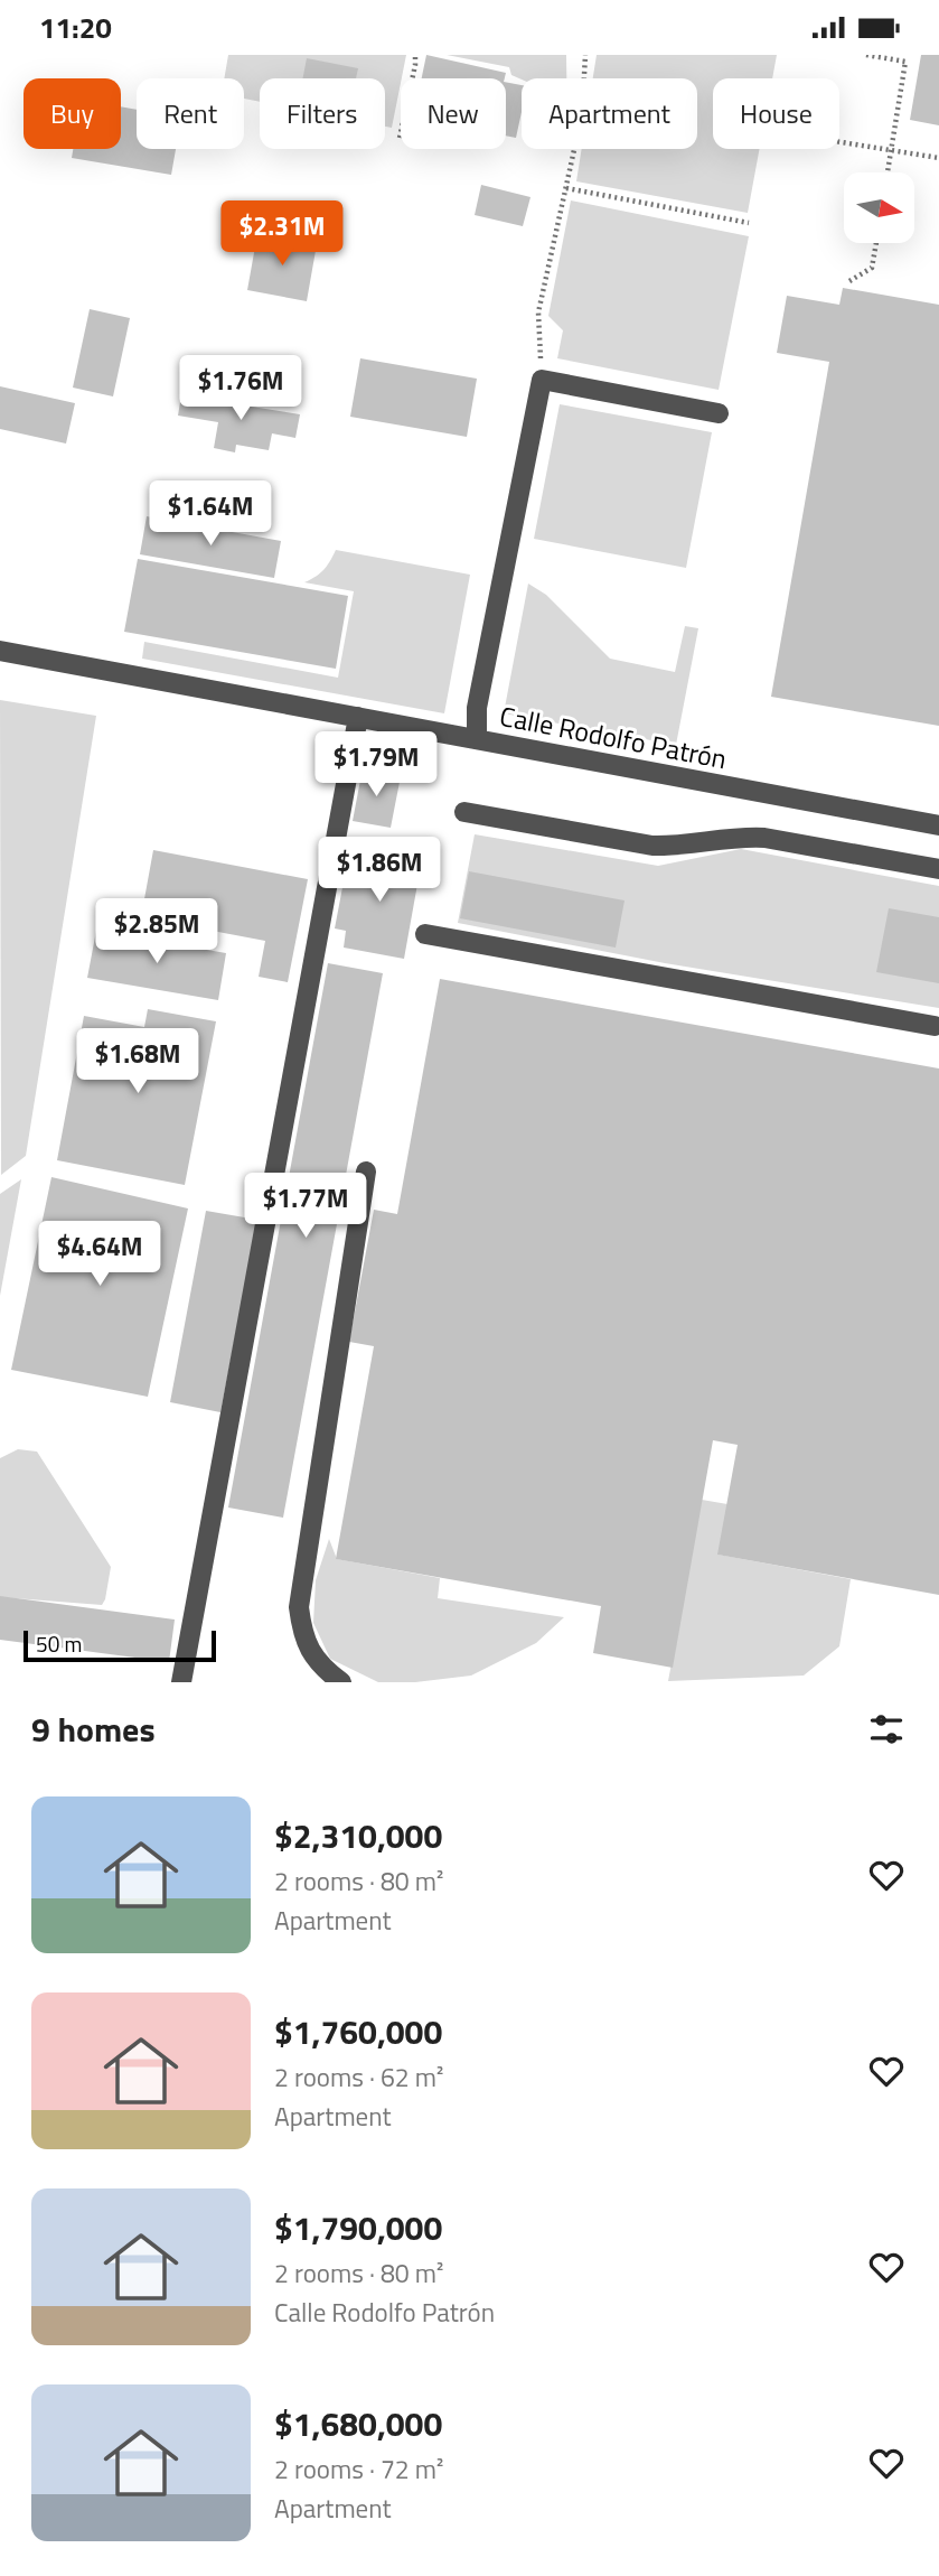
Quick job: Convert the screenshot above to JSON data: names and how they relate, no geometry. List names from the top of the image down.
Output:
{
  "streets": {
    "street": ["Calle Rodolfo Patrón"]
  },
  "scale_bar": "50 m",
  "north": "right",
  "page": {
    "status": "11:20",
    "chip": [
      "Buy",
      "Rent",
      "Filters",
      "New",
      "Apartment",
      "House"
    ],
    "price": [
      "$2.31M",
      "$1.76M",
      "$1.64M",
      "$1.79M",
      "$1.86M",
      "$2.85M",
      "$1.68M",
      "$1.77M",
      "$4.64M"
    ],
    "scale": "50 m",
    "heading": "9 homes",
    "list": [
      {
        "name": "$2,310,000",
        "note": "2 rooms · 80 m² · Apartment"
      },
      {
        "name": "$1,760,000",
        "note": "2 rooms · 62 m² · Apartment"
      },
      {
        "name": "$1,790,000",
        "note": "2 rooms · 80 m² · Calle Rodolfo Patrón"
      },
      {
        "name": "$1,680,000",
        "note": "2 rooms · 72 m² · Apartment"
      }
    ]
  }
}
